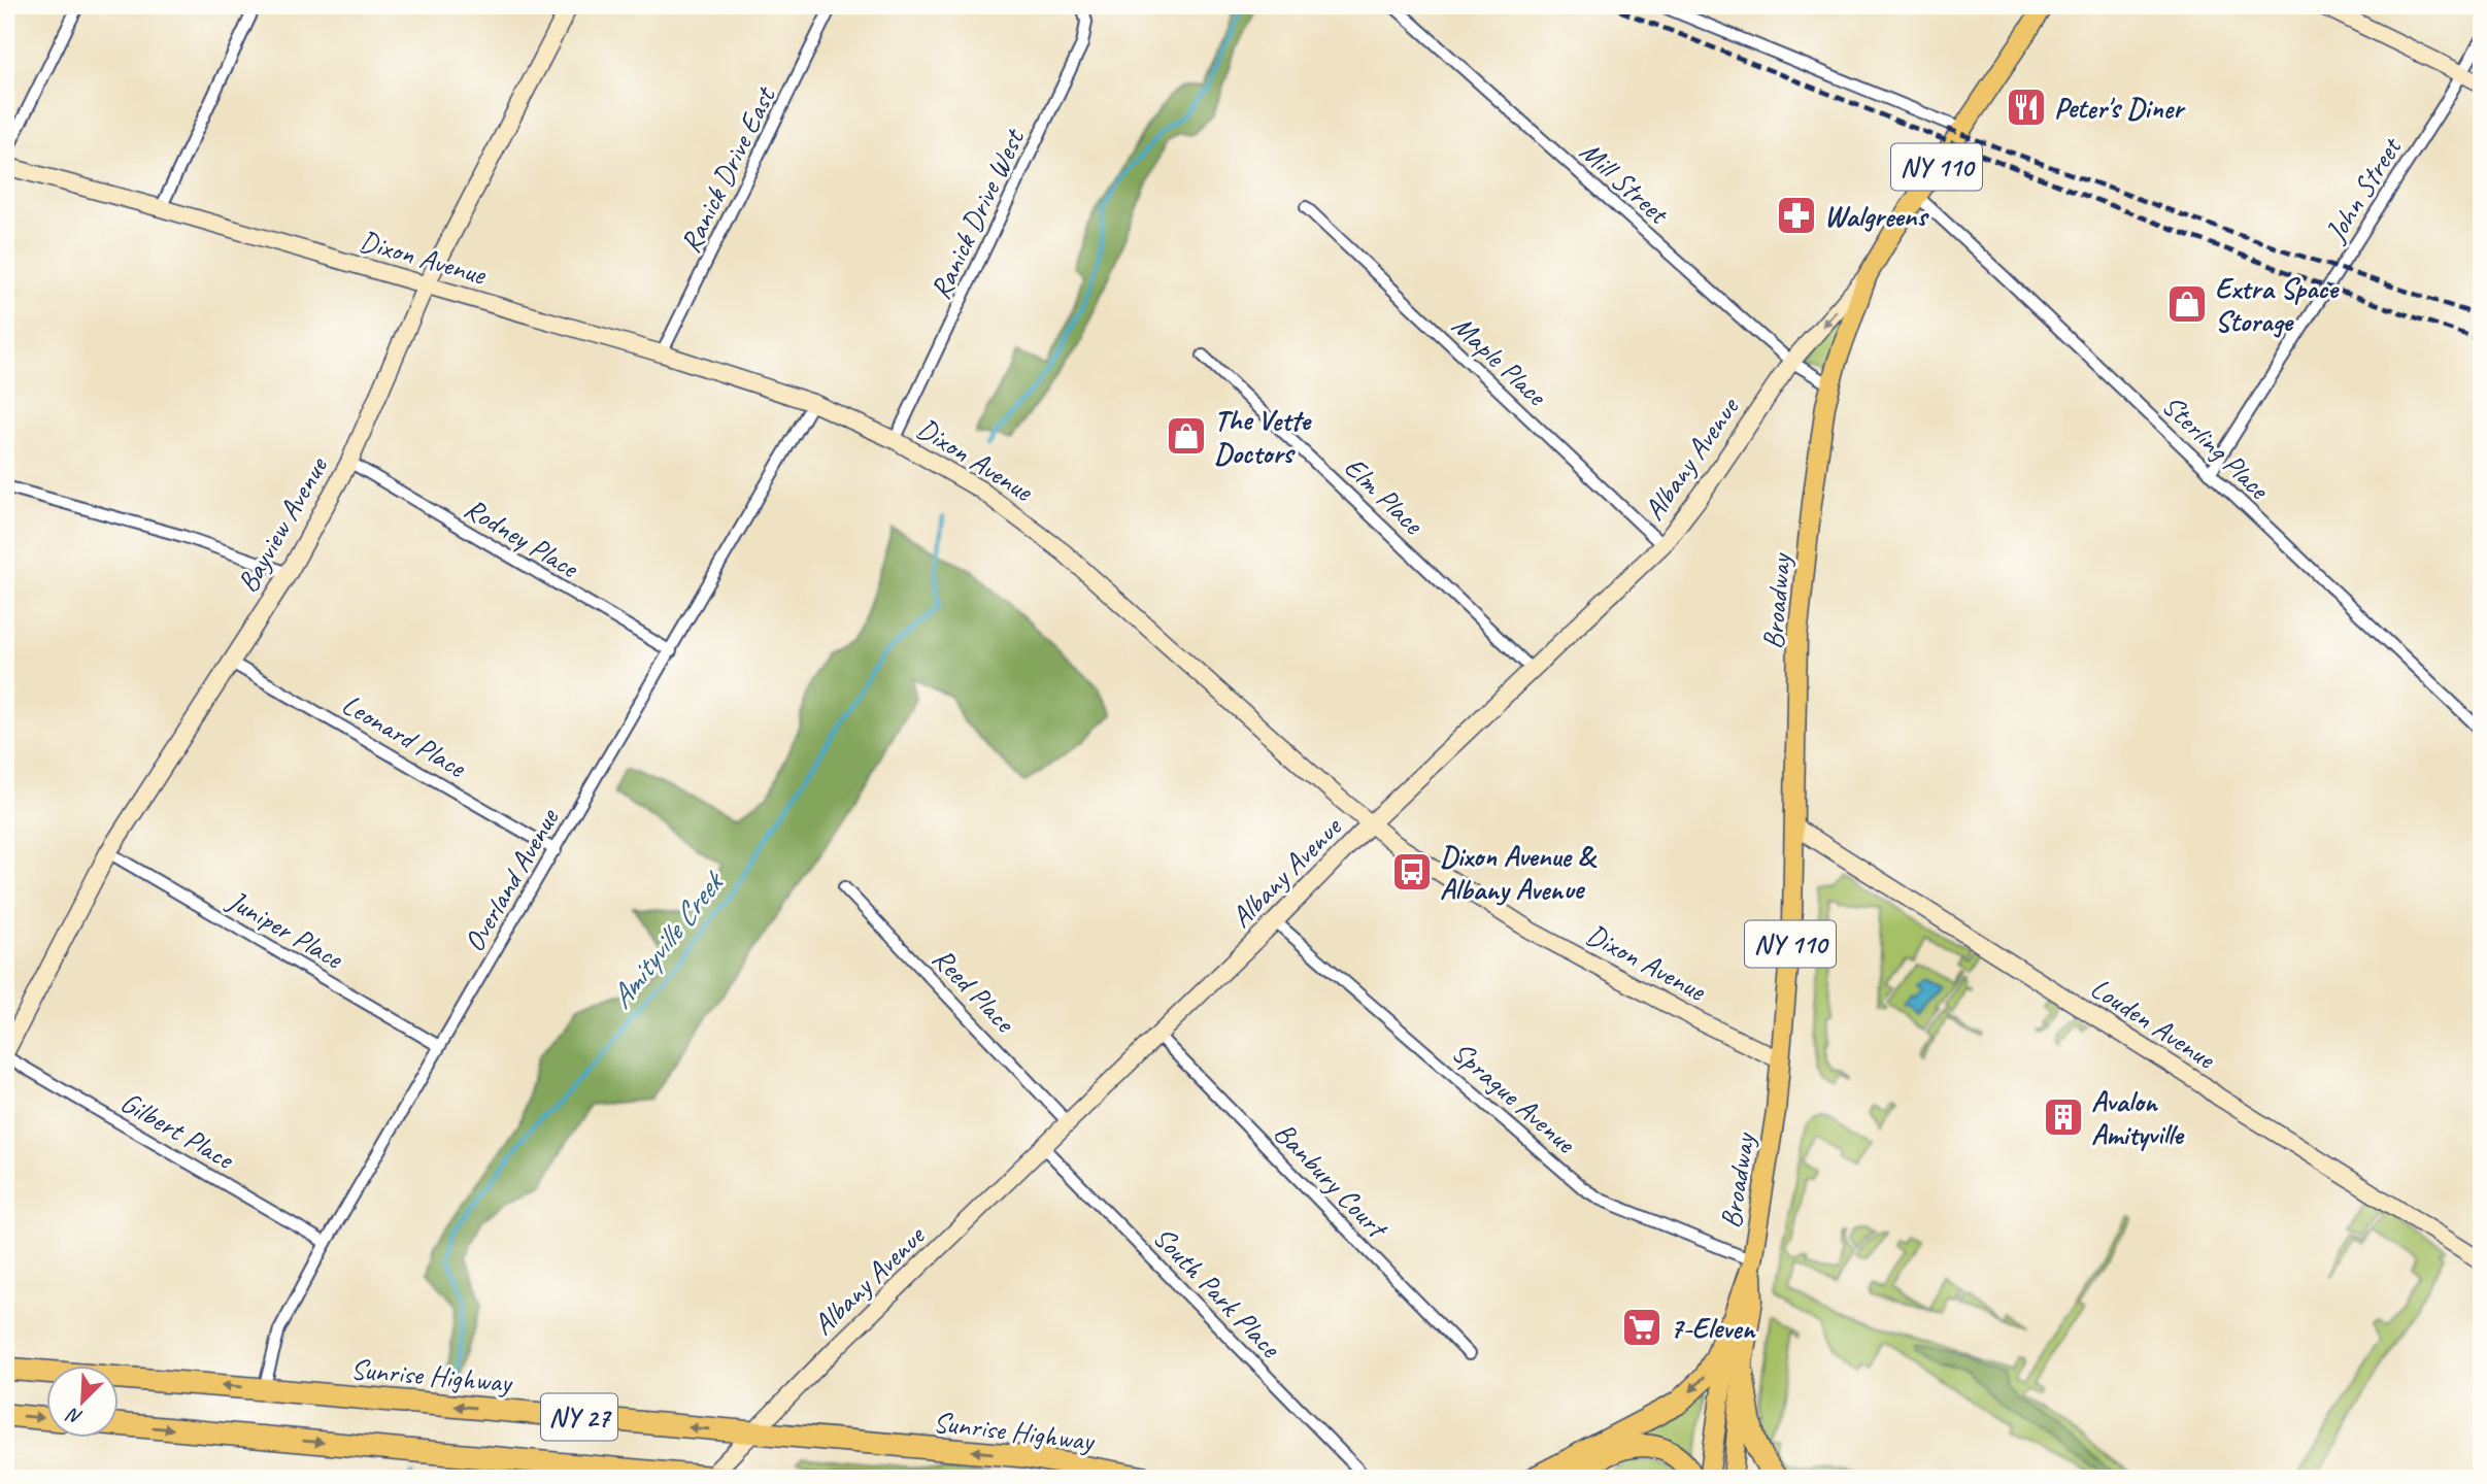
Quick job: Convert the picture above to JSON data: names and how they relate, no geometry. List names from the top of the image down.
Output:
{
  "streets": {
    "highway": ["Sunrise Highway", "NY 27"],
    "main road": ["NY 110", "Broadway"],
    "street": [
      "Ranick Drive East",
      "Mill Street",
      "John Street",
      "Ranick Drive West",
      "Dixon Avenue",
      "Maple Place",
      "Sterling Place",
      "Albany Avenue",
      "Elm Place",
      "Bayview Avenue",
      "Rodney Place",
      "Leonard Place",
      "Overland Avenue",
      "Juniper Place",
      "Reed Place",
      "Louden Avenue",
      "Sprague Avenue",
      "Gilbert Place",
      "Banbury Court",
      "South Park Place"
    ]
  },
  "crossings": [
    ["Ranick Drive East", "Dixon Avenue"],
    ["Mill Street", "Albany Avenue"],
    ["Mill Street", "Broadway"],
    ["John Street", "Sterling Place"],
    ["Ranick Drive West", "Dixon Avenue"],
    ["Dixon Avenue", "Albany Avenue"],
    ["Dixon Avenue", "Bayview Avenue"],
    ["Dixon Avenue", "Broadway"],
    ["Dixon Avenue", "Overland Avenue"],
    ["Maple Place", "Albany Avenue"],
    ["Sterling Place", "Broadway"],
    ["Albany Avenue", "Elm Place"],
    ["Albany Avenue", "Broadway"],
    ["Albany Avenue", "Reed Place"],
    ["Albany Avenue", "Sprague Avenue"],
    ["Albany Avenue", "Banbury Court"],
    ["Albany Avenue", "South Park Place"],
    ["Albany Avenue", "Sunrise Highway"],
    ["Albany Avenue", "NY 27"],
    ["Bayview Avenue", "Rodney Place"],
    ["Bayview Avenue", "Leonard Place"],
    ["Bayview Avenue", "Juniper Place"],
    ["Bayview Avenue", "Gilbert Place"],
    ["Rodney Place", "Overland Avenue"],
    ["Broadway", "Louden Avenue"],
    ["Broadway", "Sprague Avenue"],
    ["Leonard Place", "Overland Avenue"],
    ["Overland Avenue", "Juniper Place"],
    ["Overland Avenue", "Gilbert Place"],
    ["Overland Avenue", "Sunrise Highway"]
  ],
  "water": ["Amityville Creek"],
  "places": {
    "restaurant": ["Peter's Diner"],
    "pharmacy": ["Walgreens"],
    "shop": ["Extra Space Storage", "The Vette Doctors"],
    "bus stop": ["Dixon Avenue & Albany Avenue"],
    "building": ["Avalon Amityville"],
    "supermarket": ["7-Eleven"]
  },
  "north": "bottom left"
}
